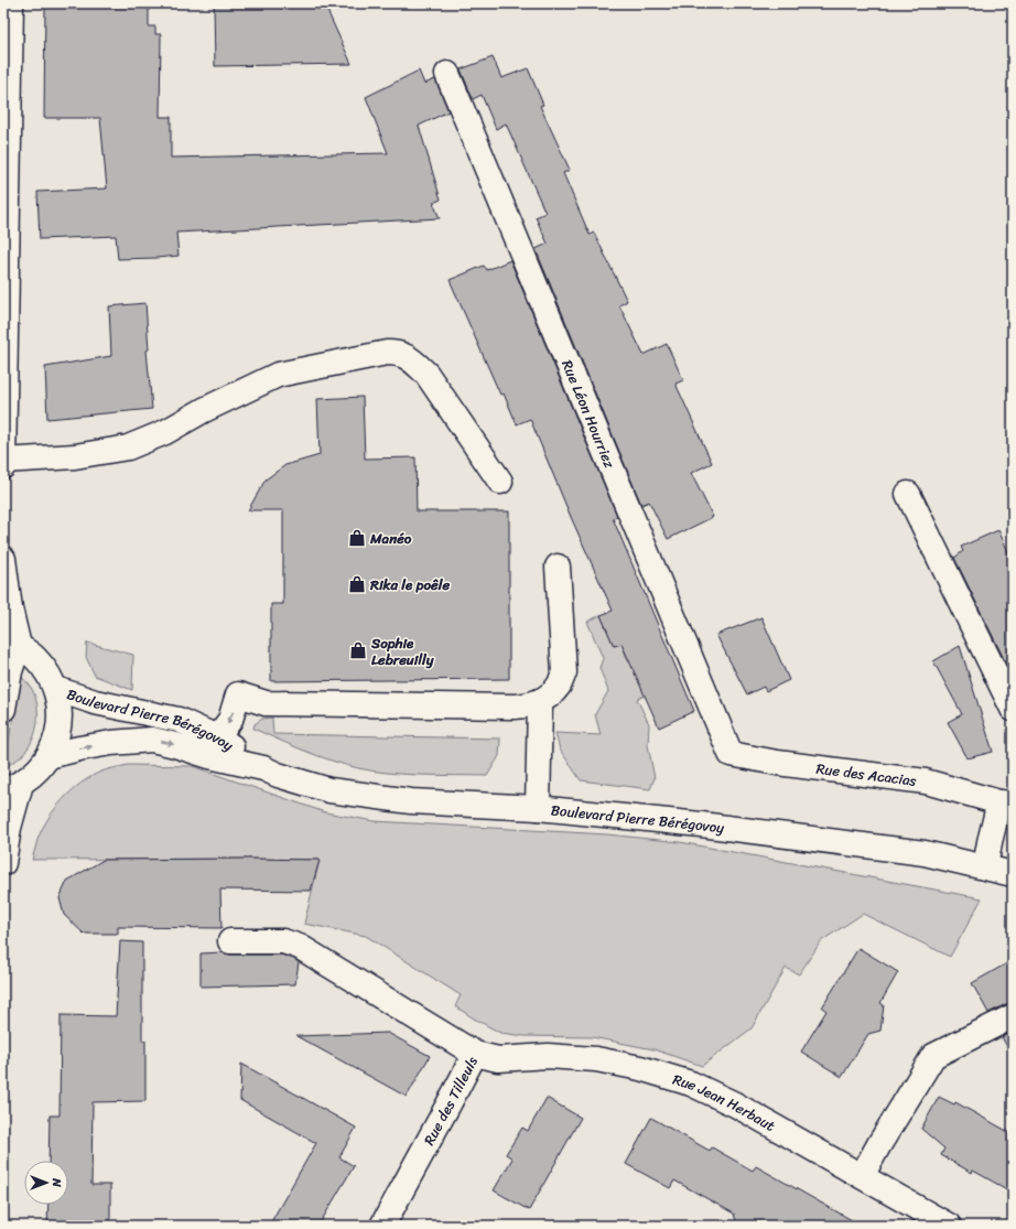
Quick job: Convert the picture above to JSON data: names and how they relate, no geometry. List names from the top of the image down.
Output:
{
  "streets": {
    "street": [
      "Rue Léon Hourriez",
      "Boulevard Pierre Bérégovoy",
      "Rue des Acacias",
      "Rue des Tilleuls",
      "Rue Jean Herbaut"
    ]
  },
  "crossings": [
    ["Rue Léon Hourriez", "Rue des Acacias"],
    ["Boulevard Pierre Bérégovoy", "Rue des Acacias"],
    ["Rue des Tilleuls", "Rue Jean Herbaut"]
  ],
  "places": {
    "shop": ["Manéo", "Rika le poêle", "Sophie Lebreuilly"]
  },
  "north": "right"
}
